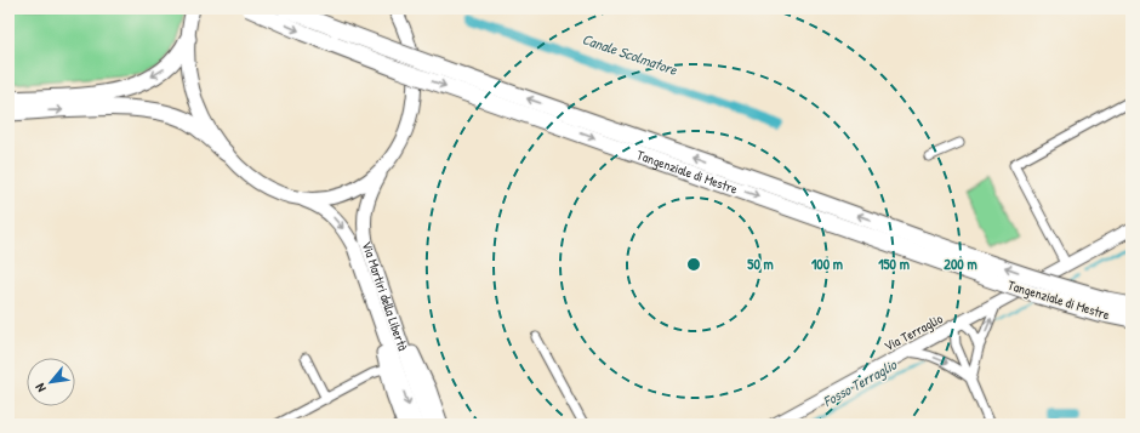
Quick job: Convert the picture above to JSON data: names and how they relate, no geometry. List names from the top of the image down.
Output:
{
  "streets": {
    "highway": ["Tangenziale di Mestre"],
    "main road": ["Via Martiri della Libertà", "Via Terraglio"]
  },
  "water": ["Canale Scolmatore", "Fosso Terraglio"],
  "north": "bottom left",
  "rings": [
    "50 m",
    "100 m",
    "150 m",
    "200 m"
  ]
}
